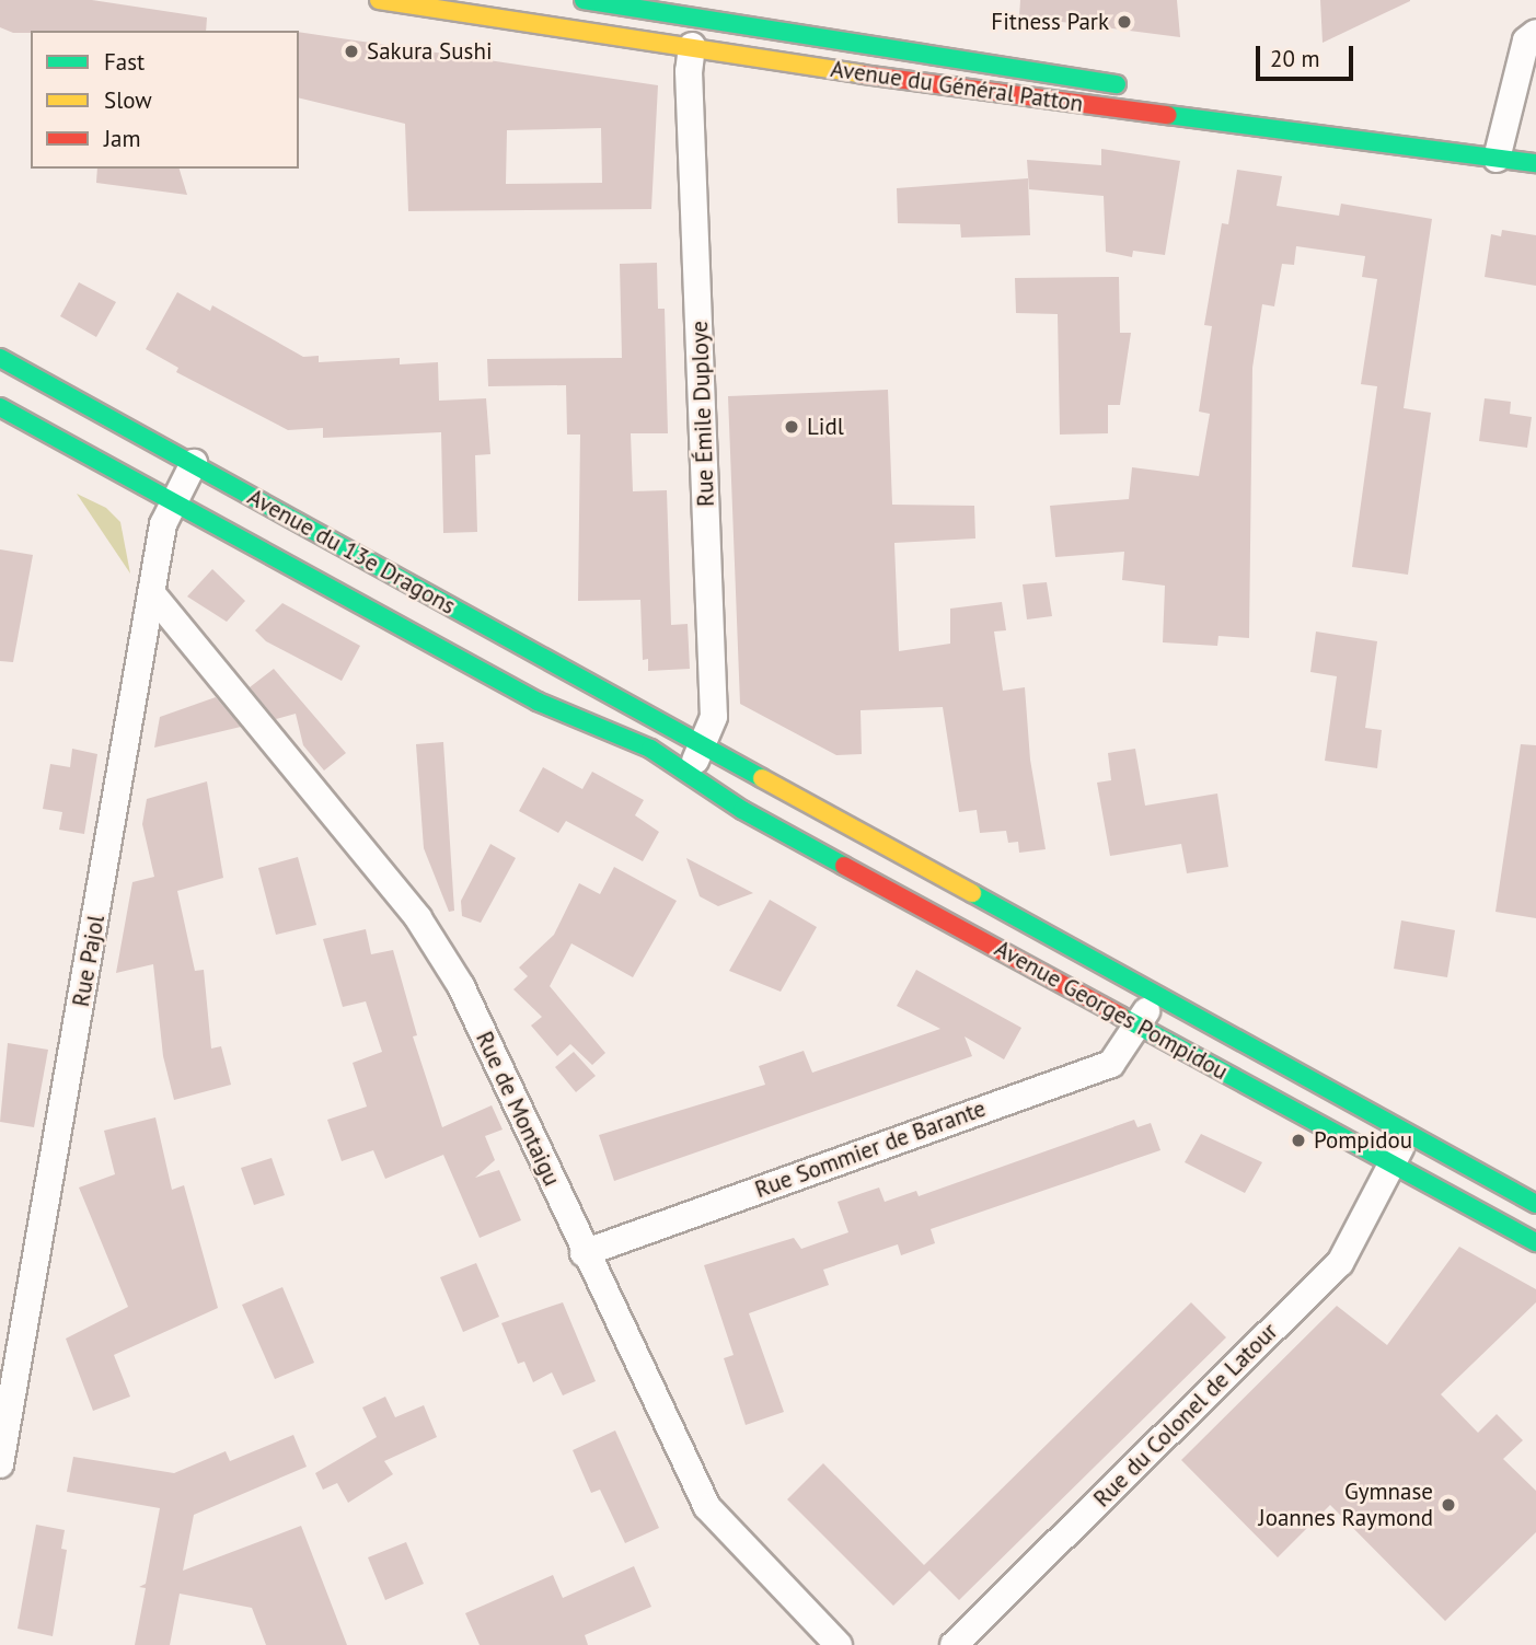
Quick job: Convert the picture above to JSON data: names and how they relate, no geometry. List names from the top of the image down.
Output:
{
  "streets": {
    "main road": ["Avenue du Général Patton", "Avenue du 13e Dragons", "Avenue Georges Pompidou"],
    "street": [
      "Rue Émile Duploye",
      "Rue Pajol",
      "Rue de Montaigu",
      "Rue Sommier de Barante",
      "Rue du Colonel de Latour"
    ]
  },
  "crossings": [
    ["Avenue du Général Patton", "Rue Émile Duploye"],
    ["Rue Émile Duploye", "Avenue du 13e Dragons"],
    ["Rue Émile Duploye", "Avenue Georges Pompidou"],
    ["Avenue du 13e Dragons", "Rue Pajol"],
    ["Avenue du 13e Dragons", "Avenue Georges Pompidou"],
    ["Rue Pajol", "Rue de Montaigu"],
    ["Avenue Georges Pompidou", "Rue Sommier de Barante"],
    ["Avenue Georges Pompidou", "Rue du Colonel de Latour"],
    ["Rue de Montaigu", "Rue Sommier de Barante"]
  ],
  "places": [
    "Fitness Park",
    "Sakura Sushi",
    "Lidl",
    "Pompidou",
    "Gymnase Joannes Raymond"
  ],
  "legend": ["Fast", "Slow", "Jam"],
  "scale_bar": "20 m"
}
